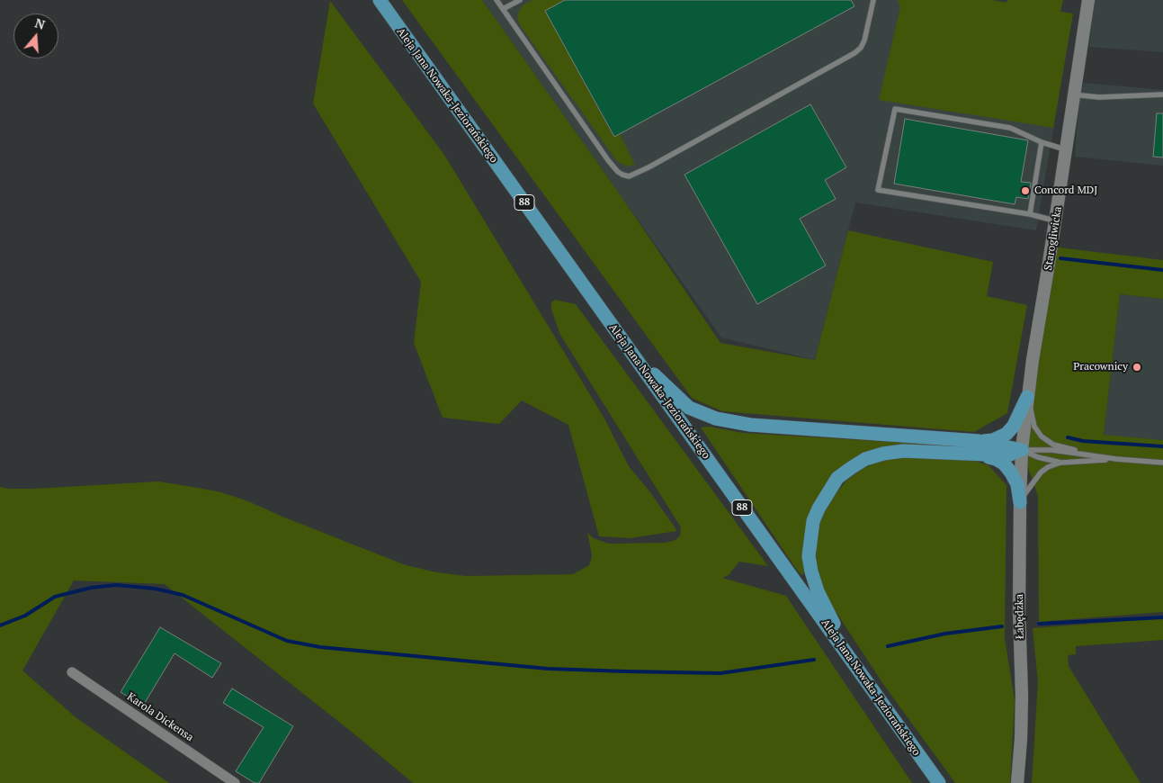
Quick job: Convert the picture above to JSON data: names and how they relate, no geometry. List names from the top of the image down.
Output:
{
  "streets": {
    "main road": ["Aleja Jana Nowaka-Jeziorańskiego", "88"],
    "street": ["Starogliwicka", "Łabędzka", "Karola Dickensa"]
  },
  "crossings": [
    ["Starogliwicka", "Łabędzka"]
  ],
  "places": ["Concord MDJ", "Pracownicy"],
  "north": "top"
}
